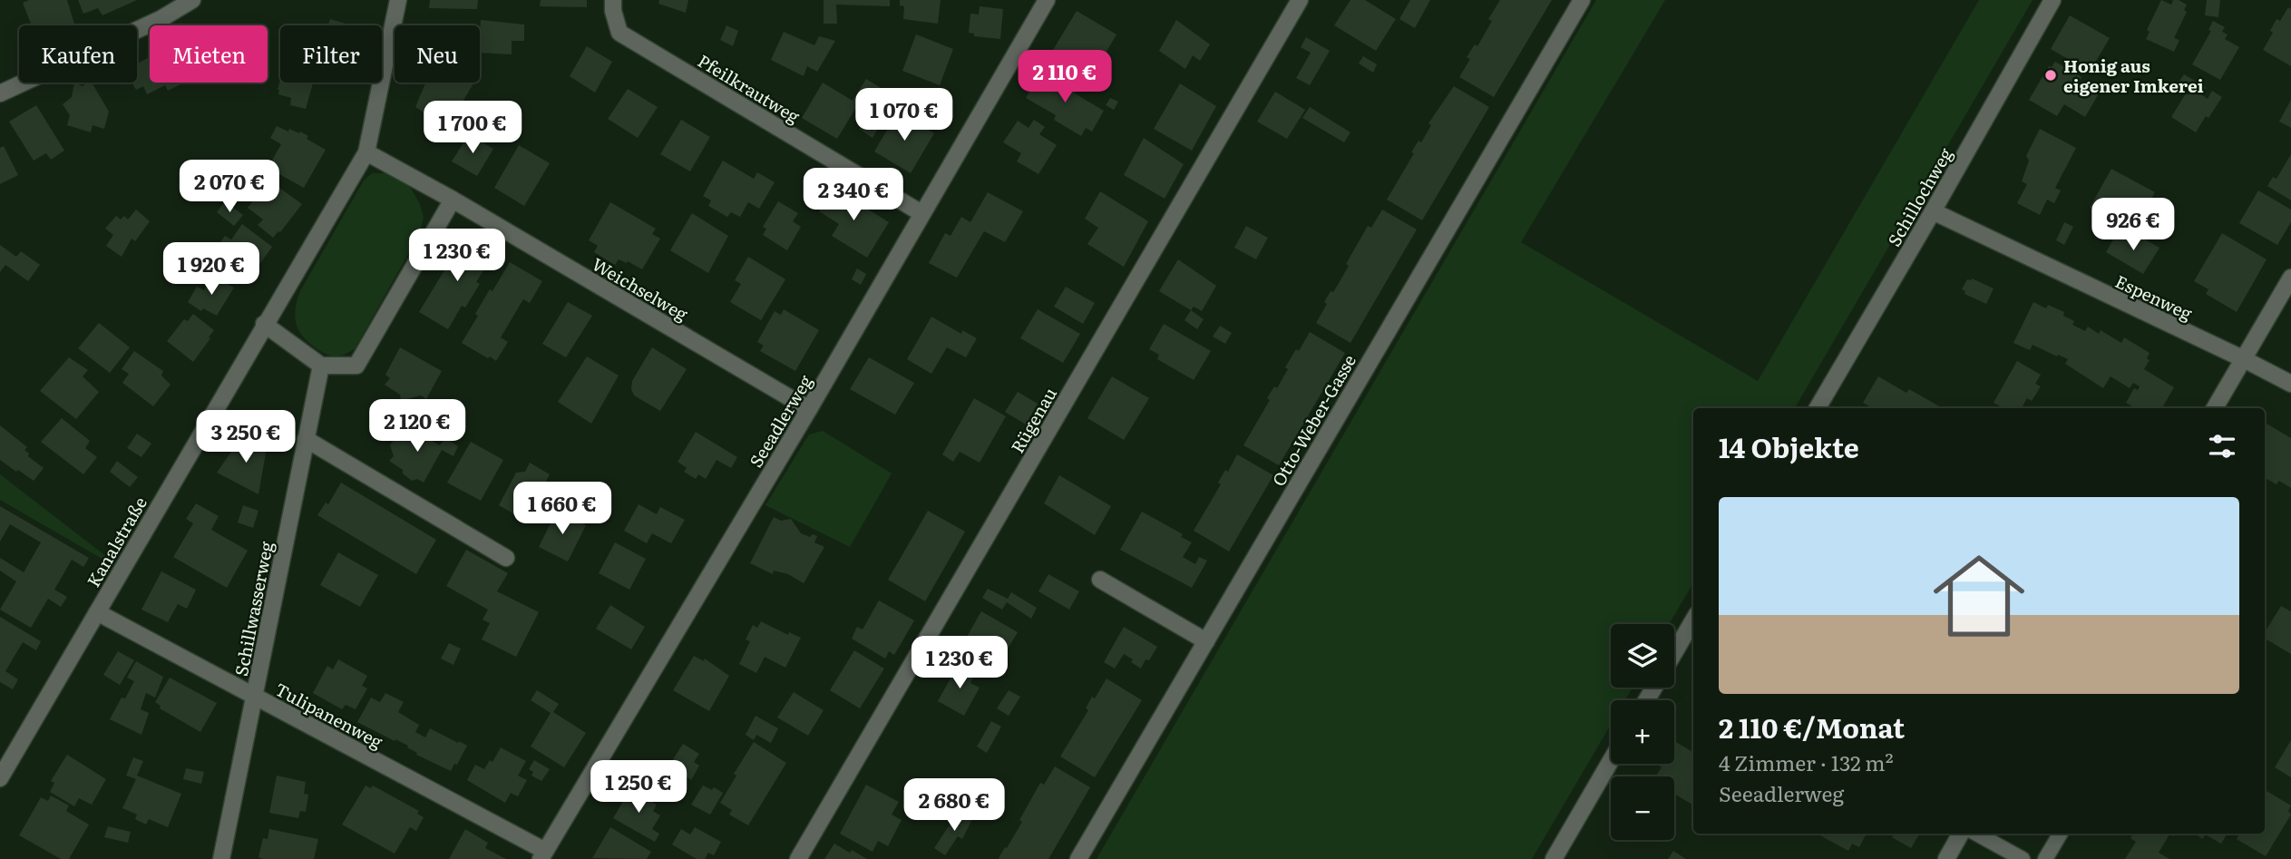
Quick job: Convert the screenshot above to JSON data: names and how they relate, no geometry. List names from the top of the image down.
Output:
{
  "streets": {
    "street": [
      "Pfeilkrautweg",
      "Schillochweg",
      "Weichselweg",
      "Espenweg",
      "Rügenau",
      "Otto-Weber-Gasse",
      "Seeadlerweg",
      "Kanalstraße",
      "Schillwasserweg",
      "Tulipanenweg"
    ]
  },
  "crossings": [
    ["Pfeilkrautweg", "Seeadlerweg"],
    ["Schillochweg", "Espenweg"],
    ["Weichselweg", "Seeadlerweg"],
    ["Weichselweg", "Kanalstraße"],
    ["Seeadlerweg", "Tulipanenweg"],
    ["Kanalstraße", "Tulipanenweg"],
    ["Schillwasserweg", "Tulipanenweg"]
  ],
  "places": ["Honig aus eigener Imkerei"],
  "page": {
    "chip": [
      "Kaufen",
      "Mieten",
      "Filter",
      "Neu"
    ],
    "price": [
      "2 110 €",
      "1 070 €",
      "1 700 €",
      "2 070 €",
      "2 340 €",
      "926 €",
      "1 230 €",
      "1 920 €",
      "2 120 €",
      "3 250 €",
      "1 660 €",
      "1 230 €",
      "1 250 €",
      "2 680 €"
    ],
    "heading": "14 Objekte",
    "list": [
      {
        "name": "2 110 €/Monat",
        "note": "4 Zimmer · 132 m² · Seeadlerweg"
      }
    ],
    "map_buttons": ["+", "−"]
  }
}
